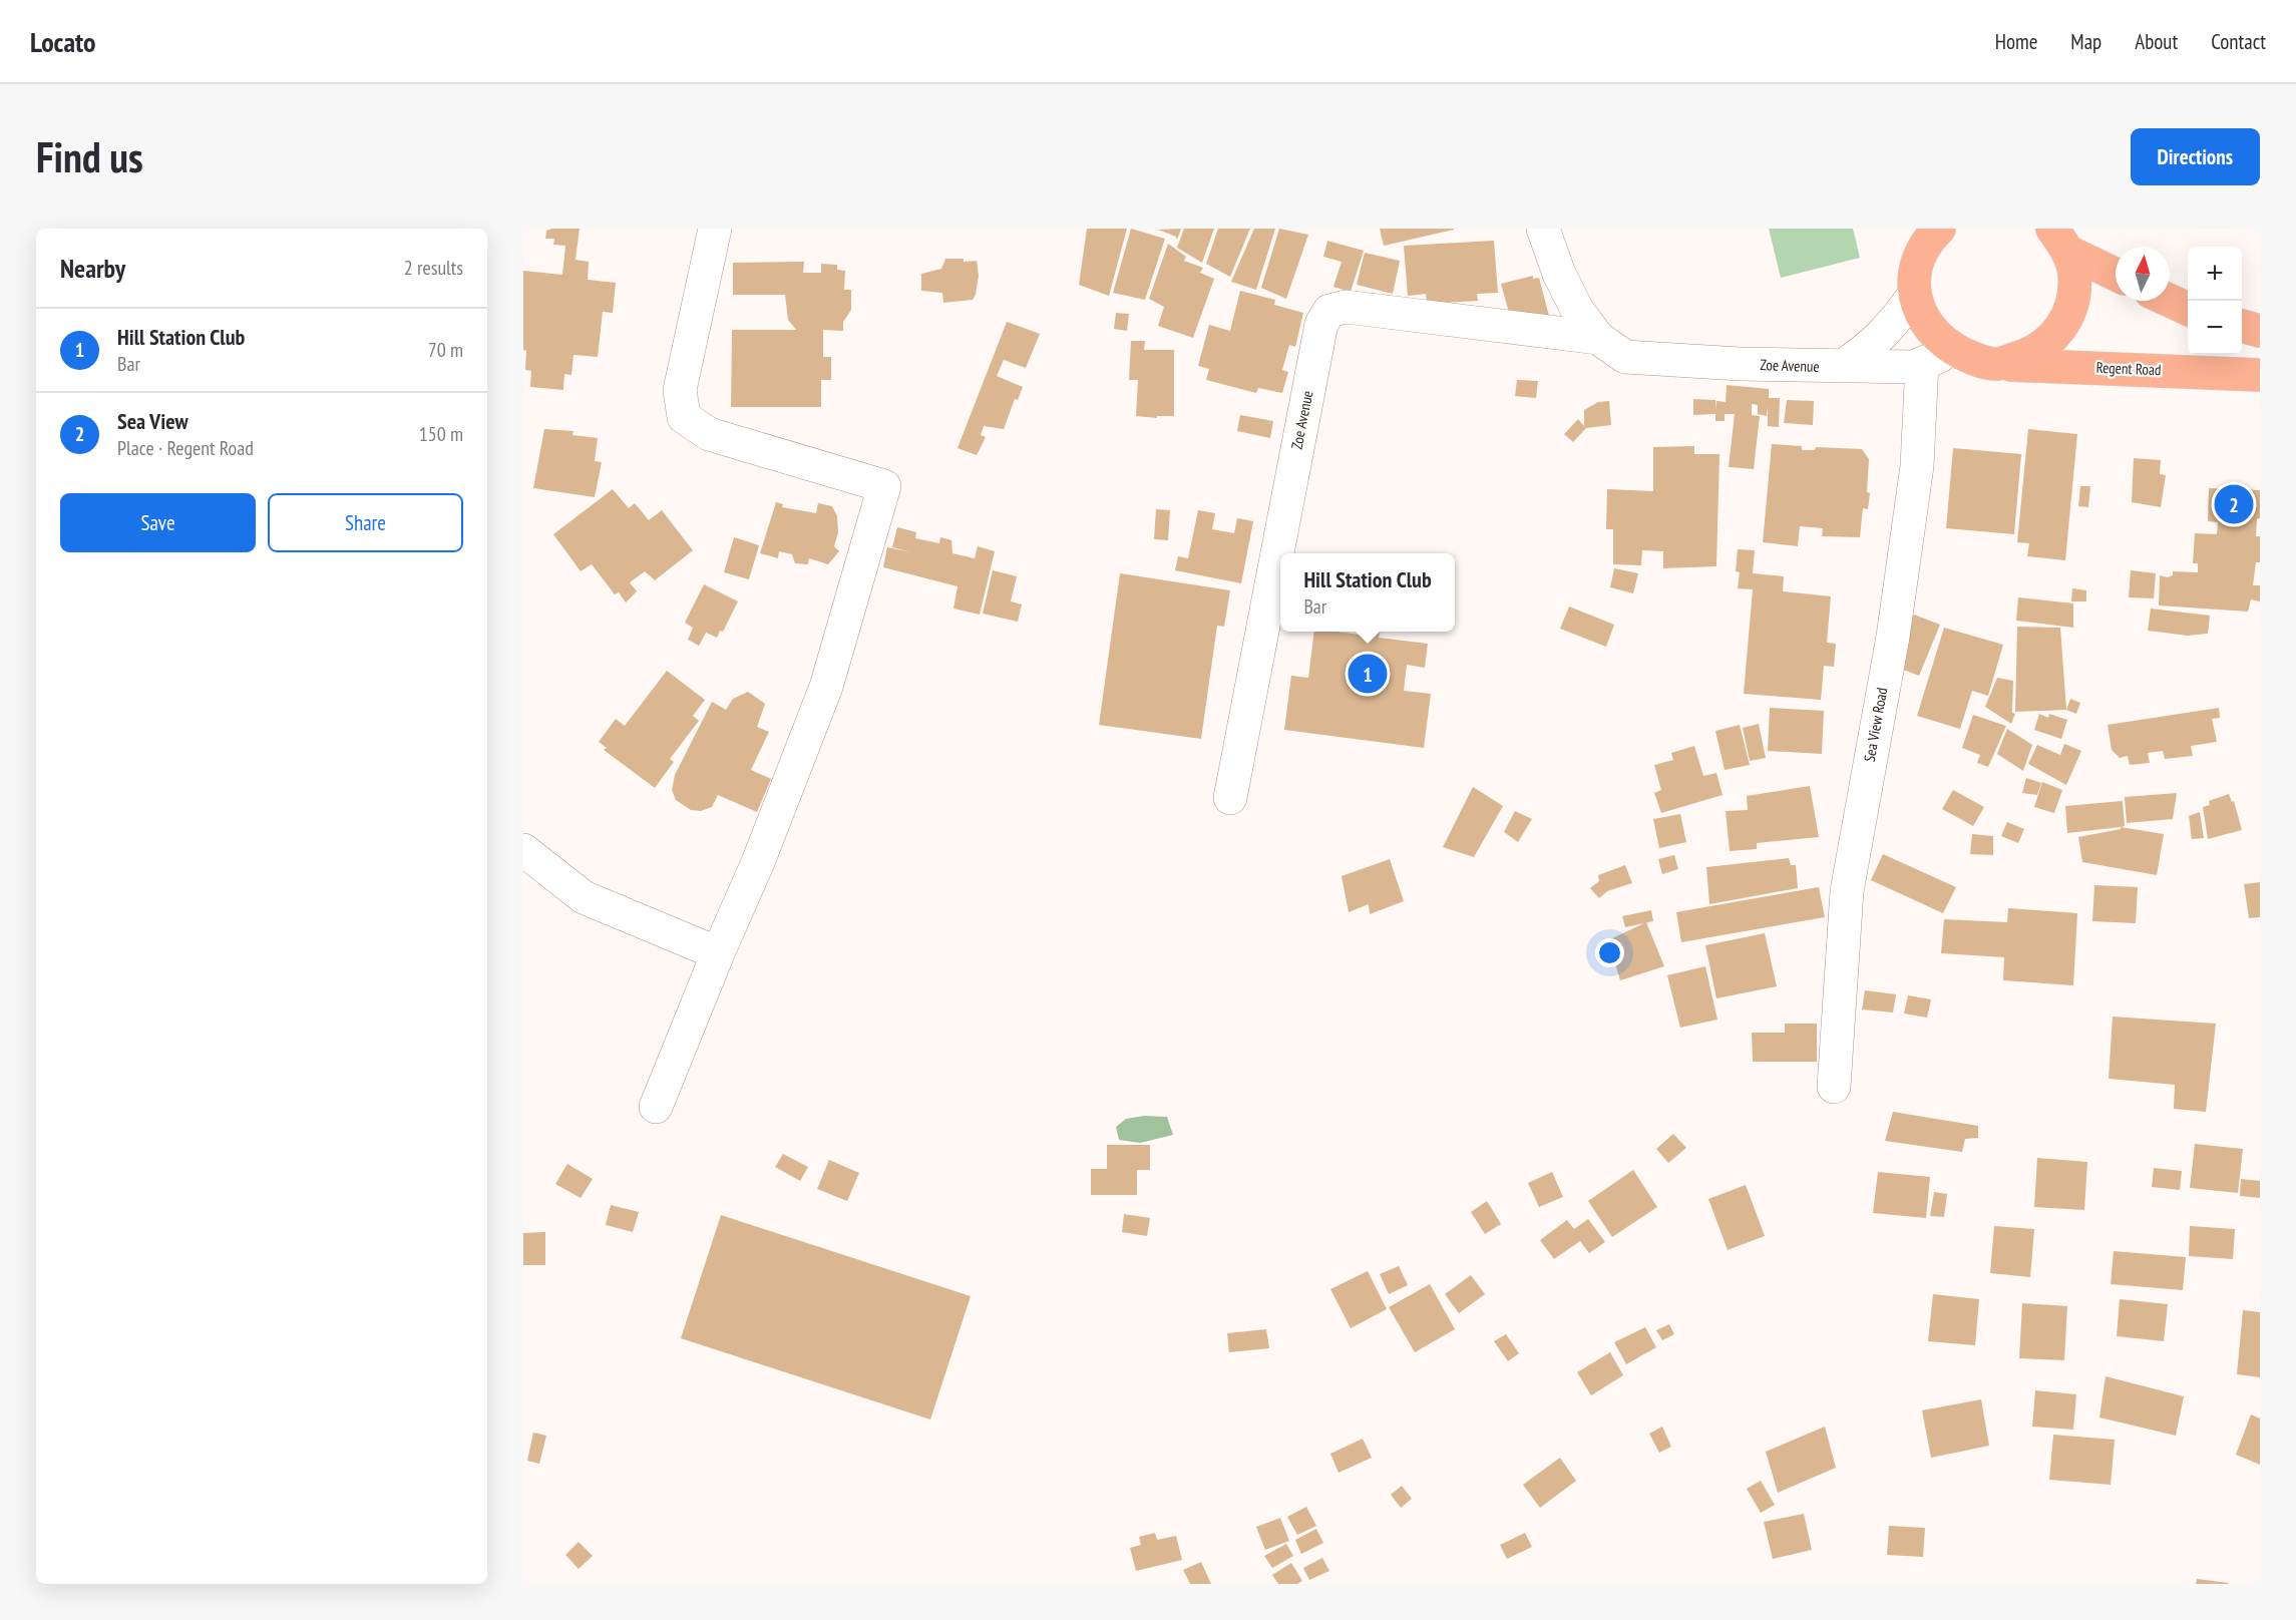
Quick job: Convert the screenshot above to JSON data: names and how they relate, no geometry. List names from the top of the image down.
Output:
{
  "streets": {
    "main road": ["Regent Road"],
    "street": ["Zoe Avenue", "Sea View Road"]
  },
  "crossings": [
    ["Zoe Avenue", "Regent Road"],
    ["Zoe Avenue", "Sea View Road"]
  ],
  "north": "top",
  "page": {
    "header": "Locato",
    "nav": [
      "Home",
      "Map",
      "About",
      "Contact"
    ],
    "buttons": [
      "Directions",
      ["Save", "Share"]
    ],
    "title": "Find us",
    "heading": ["Nearby", "2 results"],
    "map_buttons": ["+", "−"],
    "list": [
      {
        "mark": "1",
        "name": "Hill Station Club",
        "note": "Bar",
        "value": "70 m"
      },
      {
        "mark": "2",
        "name": "Sea View",
        "note": "Place · Regent Road",
        "value": "150 m"
      }
    ],
    "pins": ["2", "1"],
    "popup": ["Hill Station Club", "Bar"]
  }
}
